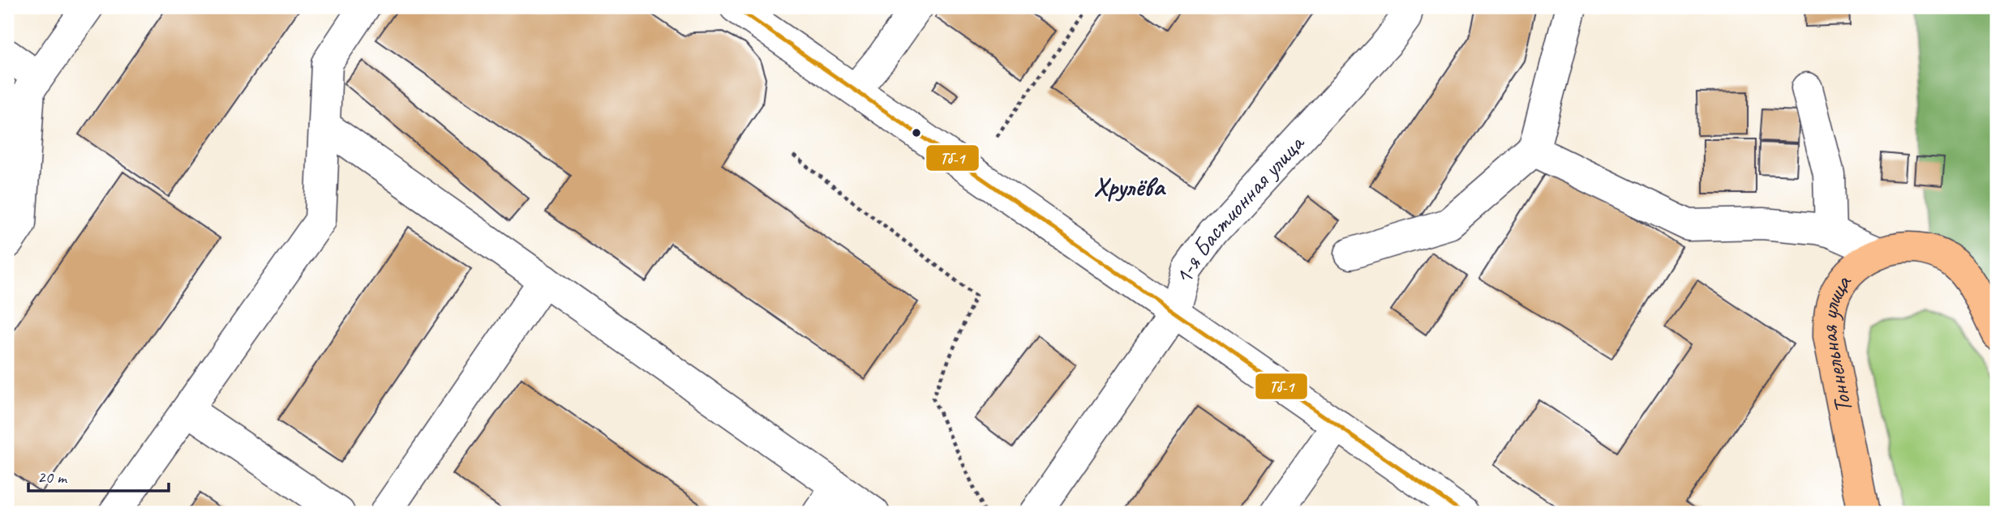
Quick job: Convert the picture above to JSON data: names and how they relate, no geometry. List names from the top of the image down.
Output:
{
  "streets": {
    "main road": ["Тоннельная улица"],
    "street": ["1-я Бастионная улица"]
  },
  "districts": ["Хрулёва"],
  "lines": ["transit line Тб-1"],
  "scale_bar": "20 m"
}
